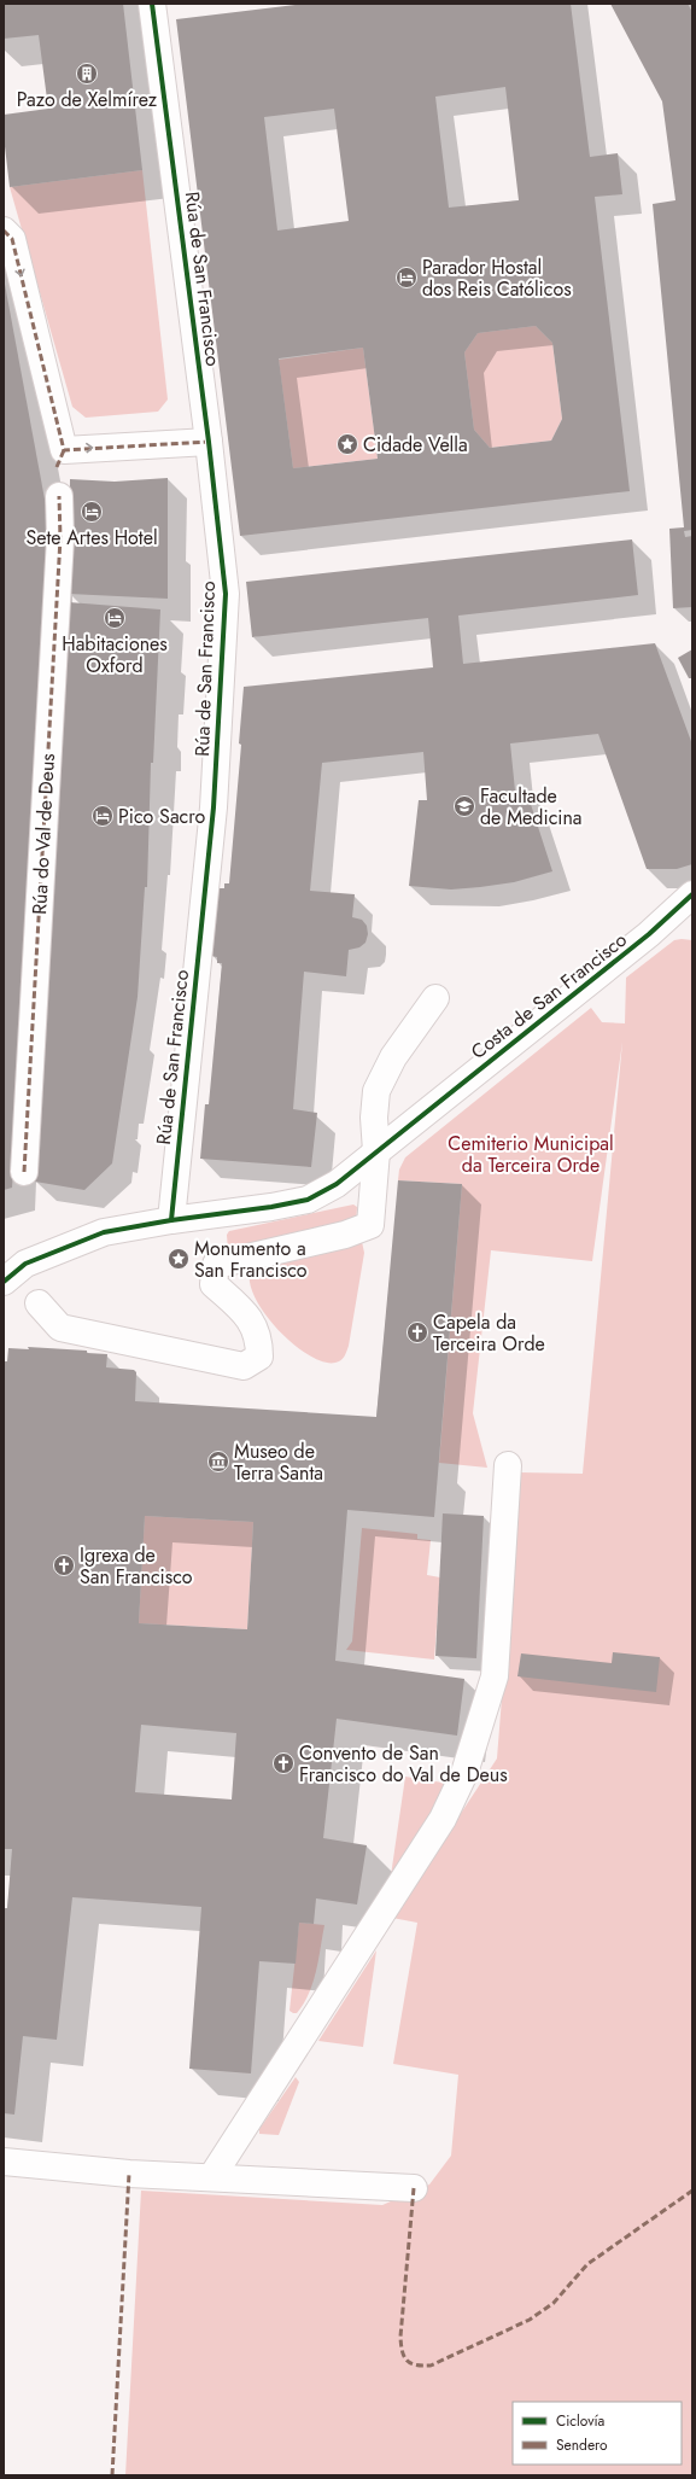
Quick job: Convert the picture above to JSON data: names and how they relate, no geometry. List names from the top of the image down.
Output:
{
  "streets": {
    "street": ["Rúa de San Francisco", "Rúa do Val de Deus", "Costa de San Francisco"]
  },
  "crossings": [
    ["Rúa de San Francisco", "Costa de San Francisco"]
  ],
  "parks": ["Cemiterio Municipal da Terceira Orde"],
  "places": {
    "building": ["Pazo de Xelmírez"],
    "hotel": [
      "Parador Hostal dos Reis Católicos",
      "Sete Artes Hotel",
      "Habitaciones Oxford",
      "Pico Sacro"
    ],
    "place": ["Cidade Vella", "Monumento a San Francisco"],
    "school or university": ["Facultade de Medicina"],
    "church": ["Capela da Terceira Orde", "Igrexa de San Francisco", "Convento de San Francisco do Val de Deus"],
    "museum": ["Museo de Terra Santa"]
  },
  "legend": ["Ciclovía", "Sendero"]
}
